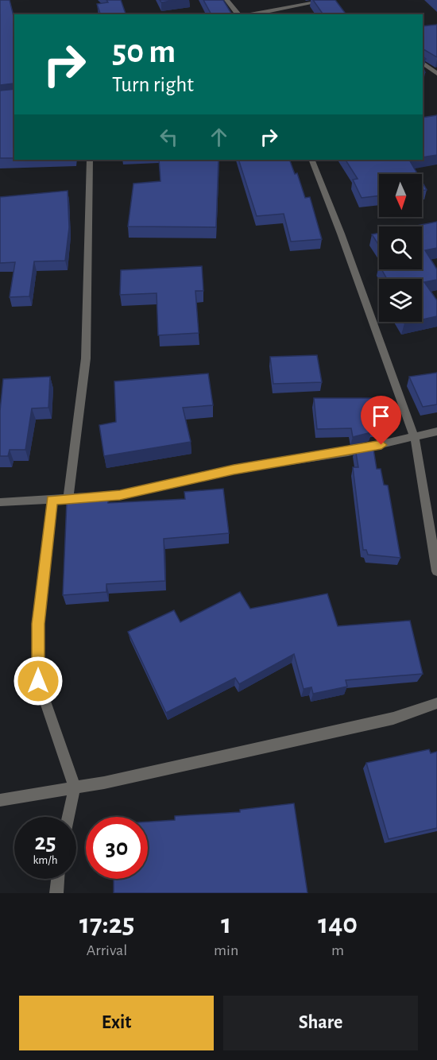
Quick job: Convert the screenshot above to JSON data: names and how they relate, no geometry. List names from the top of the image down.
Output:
{
  "north": "bottom",
  "page": {
    "turn": ["50 m", "Turn right"],
    "speed": "25 km/h",
    "limit": "30",
    "eta": [
      "17:25",
      "Arrival",
      "1",
      "min",
      "140",
      "m"
    ],
    "buttons": ["Exit", "Share"]
  }
}
